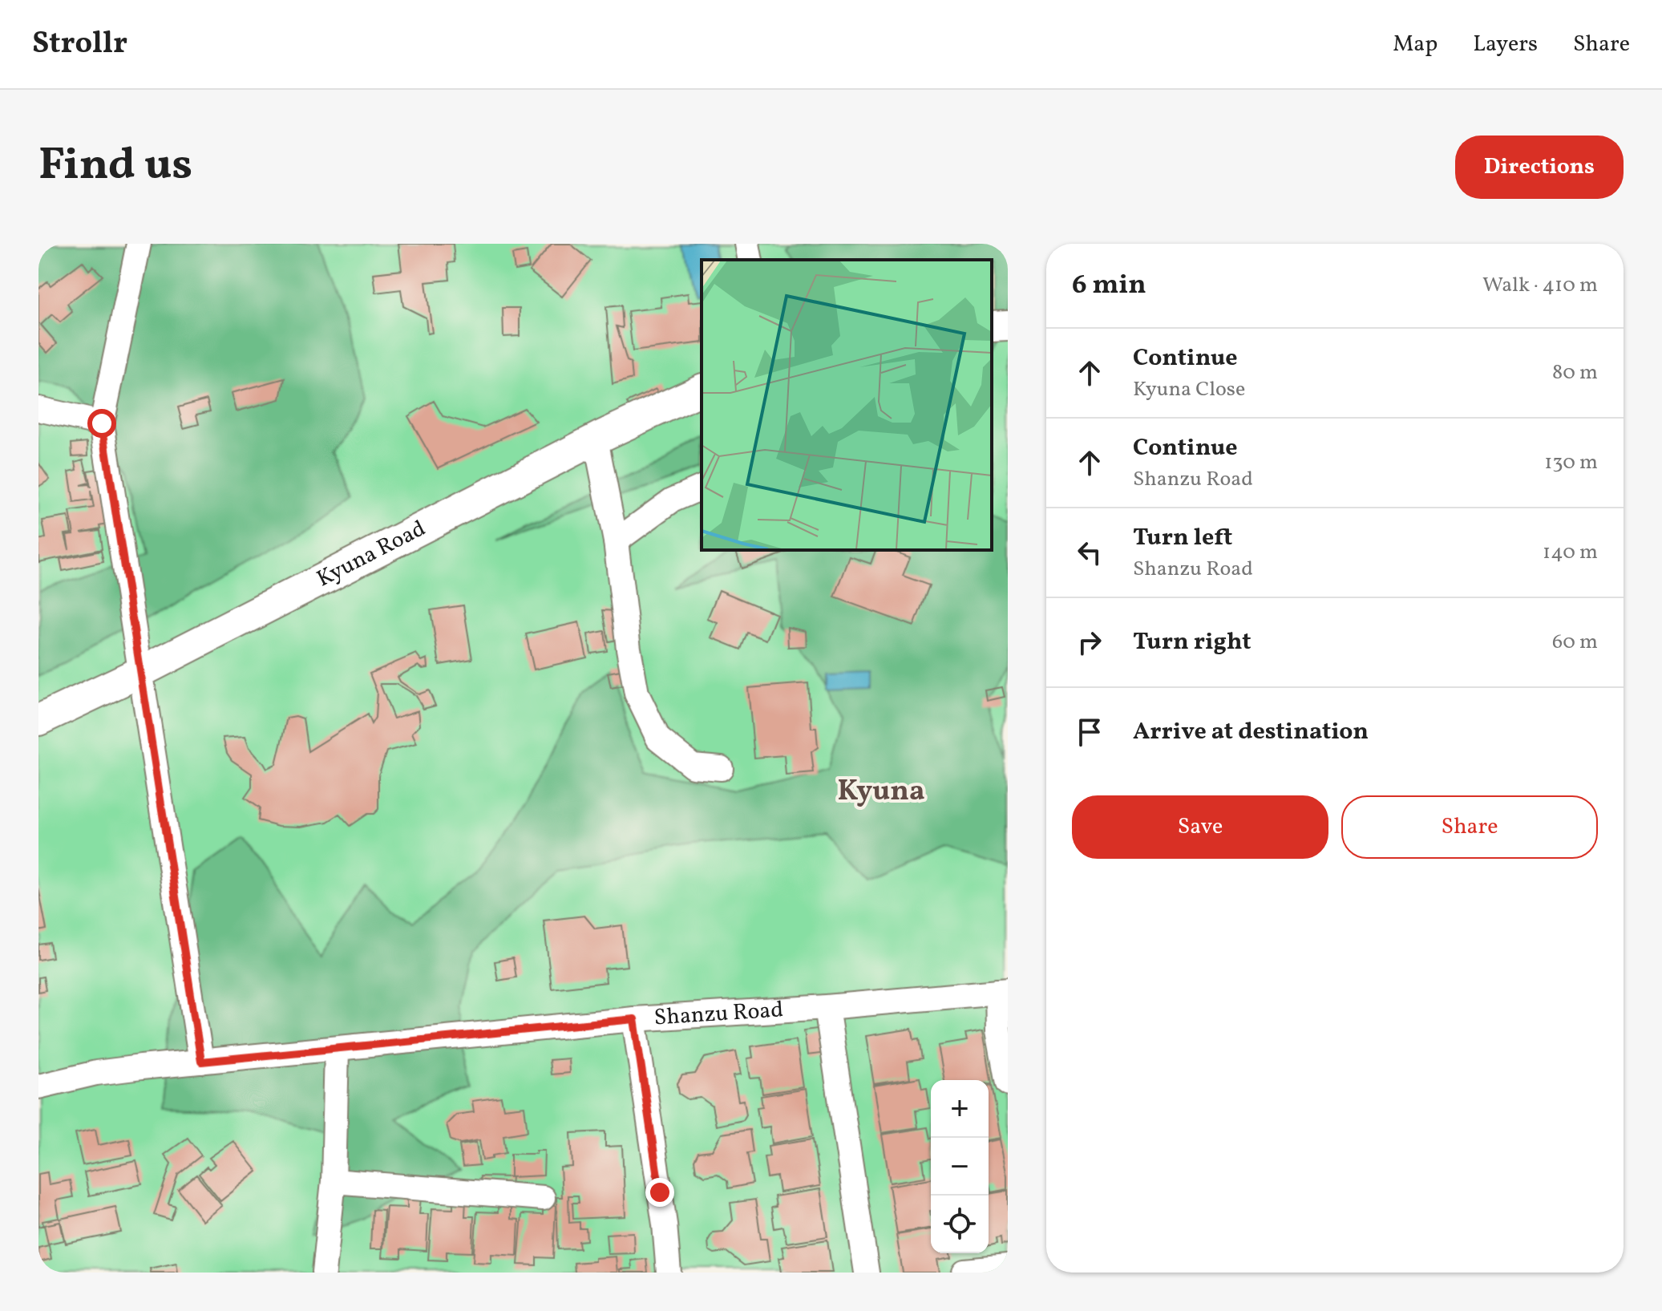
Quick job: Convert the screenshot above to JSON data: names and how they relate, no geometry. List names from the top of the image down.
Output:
{
  "streets": {
    "main road": ["Kyuna Road"],
    "street": ["Shanzu Road"]
  },
  "districts": ["Kyuna"],
  "page": {
    "header": "Strollr",
    "nav": ["Map", "Layers", "Share"],
    "title": "Find us",
    "buttons": [
      "Directions",
      ["Save", "Share"]
    ],
    "heading": ["6 min", "Walk · 410 m"],
    "list": [
      ["Continue", "Kyuna Close", "80 m"],
      ["Continue", "Shanzu Road", "130 m"],
      ["Turn left", "Shanzu Road", "140 m"],
      ["Turn right", "60 m"],
      "Arrive at destination"
    ],
    "map_buttons": ["+", "−"]
  }
}
